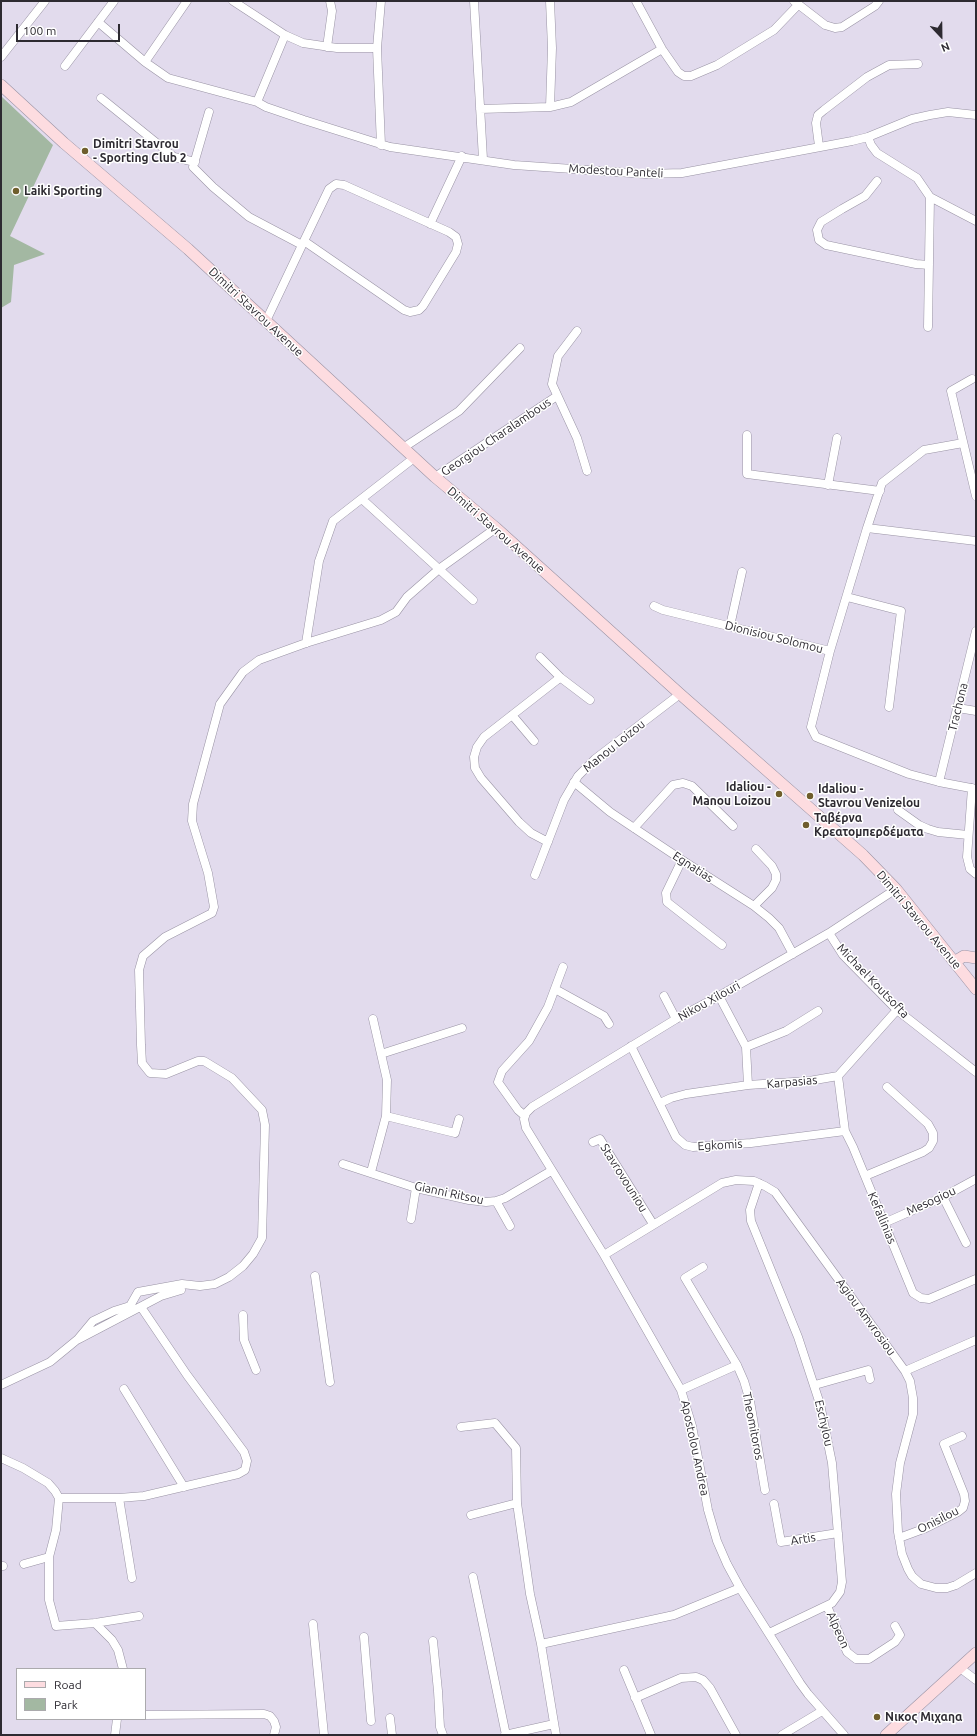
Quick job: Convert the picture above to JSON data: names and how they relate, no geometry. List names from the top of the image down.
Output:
{
  "streets": {
    "main road": ["Dimitri Stavrou Avenue"],
    "street": [
      "Modestou Panteli",
      "Georgiou Charalambous",
      "Dionisiou Solomou",
      "Trachona",
      "Manou Loizou",
      "Egnatias",
      "Michael Koutsofta",
      "Nikou Xilouri",
      "Karpasias",
      "Egkomis",
      "Stavrovouniou",
      "Gianni Ritsou",
      "Mesogiou",
      "Kefallinias",
      "Agiou Amvrosiou",
      "Eschylou",
      "Theomitoros",
      "Apostolou Andrea",
      "Onisilou",
      "Artis",
      "Alpeon"
    ]
  },
  "crossings": [
    ["Dimitri Stavrou Avenue", "Georgiou Charalambous"],
    ["Dimitri Stavrou Avenue", "Manou Loizou"],
    ["Dimitri Stavrou Avenue", "Nikou Xilouri"],
    ["Dionisiou Solomou", "Trachona"],
    ["Manou Loizou", "Egnatias"],
    ["Egnatias", "Nikou Xilouri"],
    ["Michael Koutsofta", "Nikou Xilouri"],
    ["Nikou Xilouri", "Egkomis"],
    ["Nikou Xilouri", "Apostolou Andrea"],
    ["Karpasias", "Egkomis"],
    ["Karpasias", "Kefallinias"],
    ["Egkomis", "Kefallinias"],
    ["Stavrovouniou", "Agiou Amvrosiou"],
    ["Gianni Ritsou", "Apostolou Andrea"],
    ["Mesogiou", "Kefallinias"],
    ["Agiou Amvrosiou", "Eschylou"],
    ["Agiou Amvrosiou", "Apostolou Andrea"],
    ["Agiou Amvrosiou", "Onisilou"],
    ["Eschylou", "Apostolou Andrea"],
    ["Eschylou", "Artis"],
    ["Eschylou", "Alpeon"]
  ],
  "places": [
    "Dimitri Stavrou - Sporting Club 2",
    "Laiki Sporting",
    "Idaliou - Manou Loizou",
    "Idaliou - Stavrou Venizelou",
    "Ταβέρνα Κρεατομπερδέματα",
    "Νικος Μιχαηα"
  ],
  "legend": ["Road", "Park"],
  "scale_bar": "100 m",
  "north": "bottom"
}
